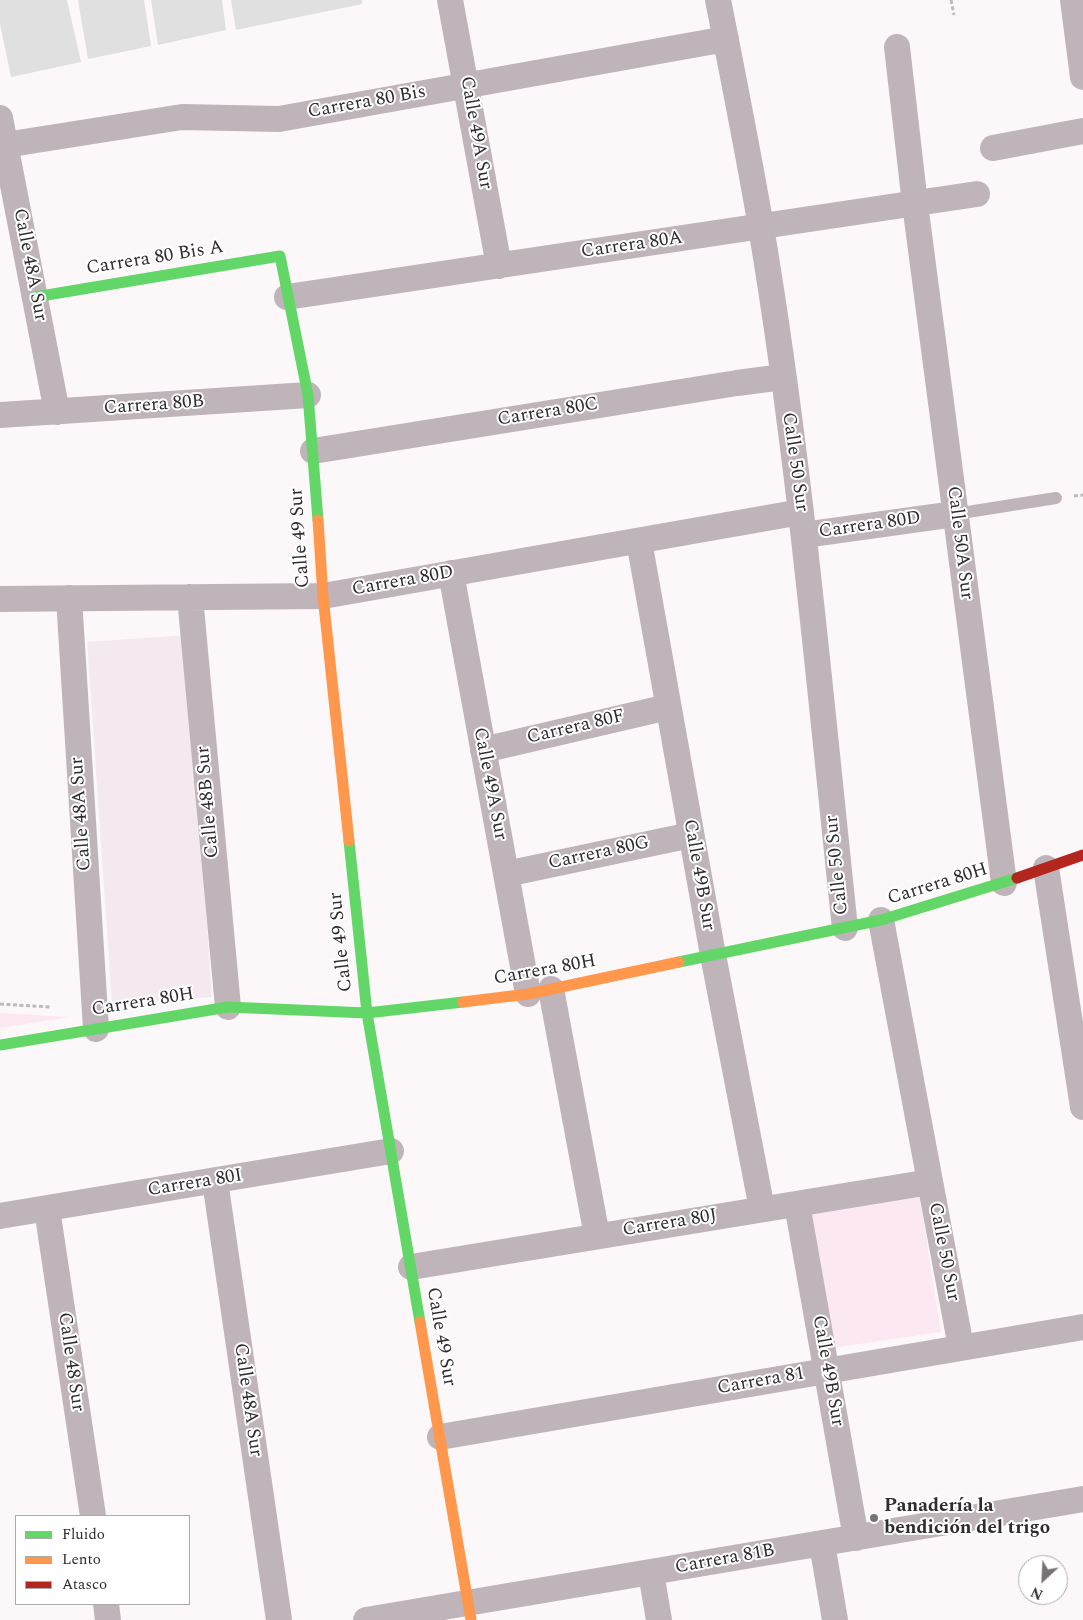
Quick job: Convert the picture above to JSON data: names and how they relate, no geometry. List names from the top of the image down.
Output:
{
  "streets": {
    "street": [
      "Carrera 80 Bis",
      "Calle 49A Sur",
      "Carrera 80A",
      "Carrera 80 Bis A",
      "Calle 48A Sur",
      "Carrera 80B",
      "Carrera 80C",
      "Calle 50 Sur",
      "Carrera 80D",
      "Calle 49 Sur",
      "Calle 50A Sur",
      "Carrera 80F",
      "Calle 48B Sur",
      "Carrera 80G",
      "Calle 49B Sur",
      "Carrera 80H",
      "Carrera 80I",
      "Carrera 80J",
      "Calle 48 Sur",
      "Carrera 81",
      "Carrera 81B"
    ]
  },
  "crossings": [
    ["Carrera 80 Bis", "Calle 49A Sur"],
    ["Carrera 80 Bis", "Calle 48A Sur"],
    ["Carrera 80 Bis", "Calle 50 Sur"],
    ["Calle 49A Sur", "Carrera 80A"],
    ["Calle 49A Sur", "Carrera 80D"],
    ["Calle 49A Sur", "Carrera 80F"],
    ["Calle 49A Sur", "Carrera 80G"],
    ["Calle 49A Sur", "Carrera 80H"],
    ["Calle 49A Sur", "Carrera 80J"],
    ["Carrera 80A", "Calle 50 Sur"],
    ["Carrera 80A", "Calle 49 Sur"],
    ["Carrera 80A", "Calle 50A Sur"],
    ["Carrera 80 Bis A", "Calle 48A Sur"],
    ["Carrera 80 Bis A", "Calle 49 Sur"],
    ["Calle 48A Sur", "Carrera 80B"],
    ["Calle 48A Sur", "Carrera 80D"],
    ["Calle 48A Sur", "Carrera 80H"],
    ["Calle 48A Sur", "Carrera 80I"],
    ["Carrera 80B", "Calle 49 Sur"],
    ["Carrera 80C", "Calle 50 Sur"],
    ["Carrera 80C", "Calle 49 Sur"],
    ["Calle 50 Sur", "Carrera 80D"],
    ["Calle 50 Sur", "Carrera 80H"],
    ["Calle 50 Sur", "Carrera 80J"],
    ["Calle 50 Sur", "Carrera 81"],
    ["Carrera 80D", "Calle 49 Sur"],
    ["Carrera 80D", "Calle 50A Sur"],
    ["Carrera 80D", "Calle 48B Sur"],
    ["Carrera 80D", "Calle 49B Sur"],
    ["Calle 49 Sur", "Carrera 80H"],
    ["Calle 49 Sur", "Carrera 80I"],
    ["Calle 49 Sur", "Carrera 80J"],
    ["Calle 49 Sur", "Carrera 81"],
    ["Calle 49 Sur", "Carrera 81B"],
    ["Calle 50A Sur", "Carrera 80H"],
    ["Carrera 80F", "Calle 49B Sur"],
    ["Calle 48B Sur", "Carrera 80H"],
    ["Carrera 80G", "Calle 49B Sur"],
    ["Calle 49B Sur", "Carrera 80H"],
    ["Calle 49B Sur", "Carrera 80J"],
    ["Calle 49B Sur", "Carrera 81"],
    ["Calle 49B Sur", "Carrera 81B"],
    ["Carrera 80I", "Calle 48 Sur"]
  ],
  "places": ["Panadería la bendición del trigo"],
  "legend": ["Fluido", "Lento", "Atasco"],
  "north": "bottom left"
}
